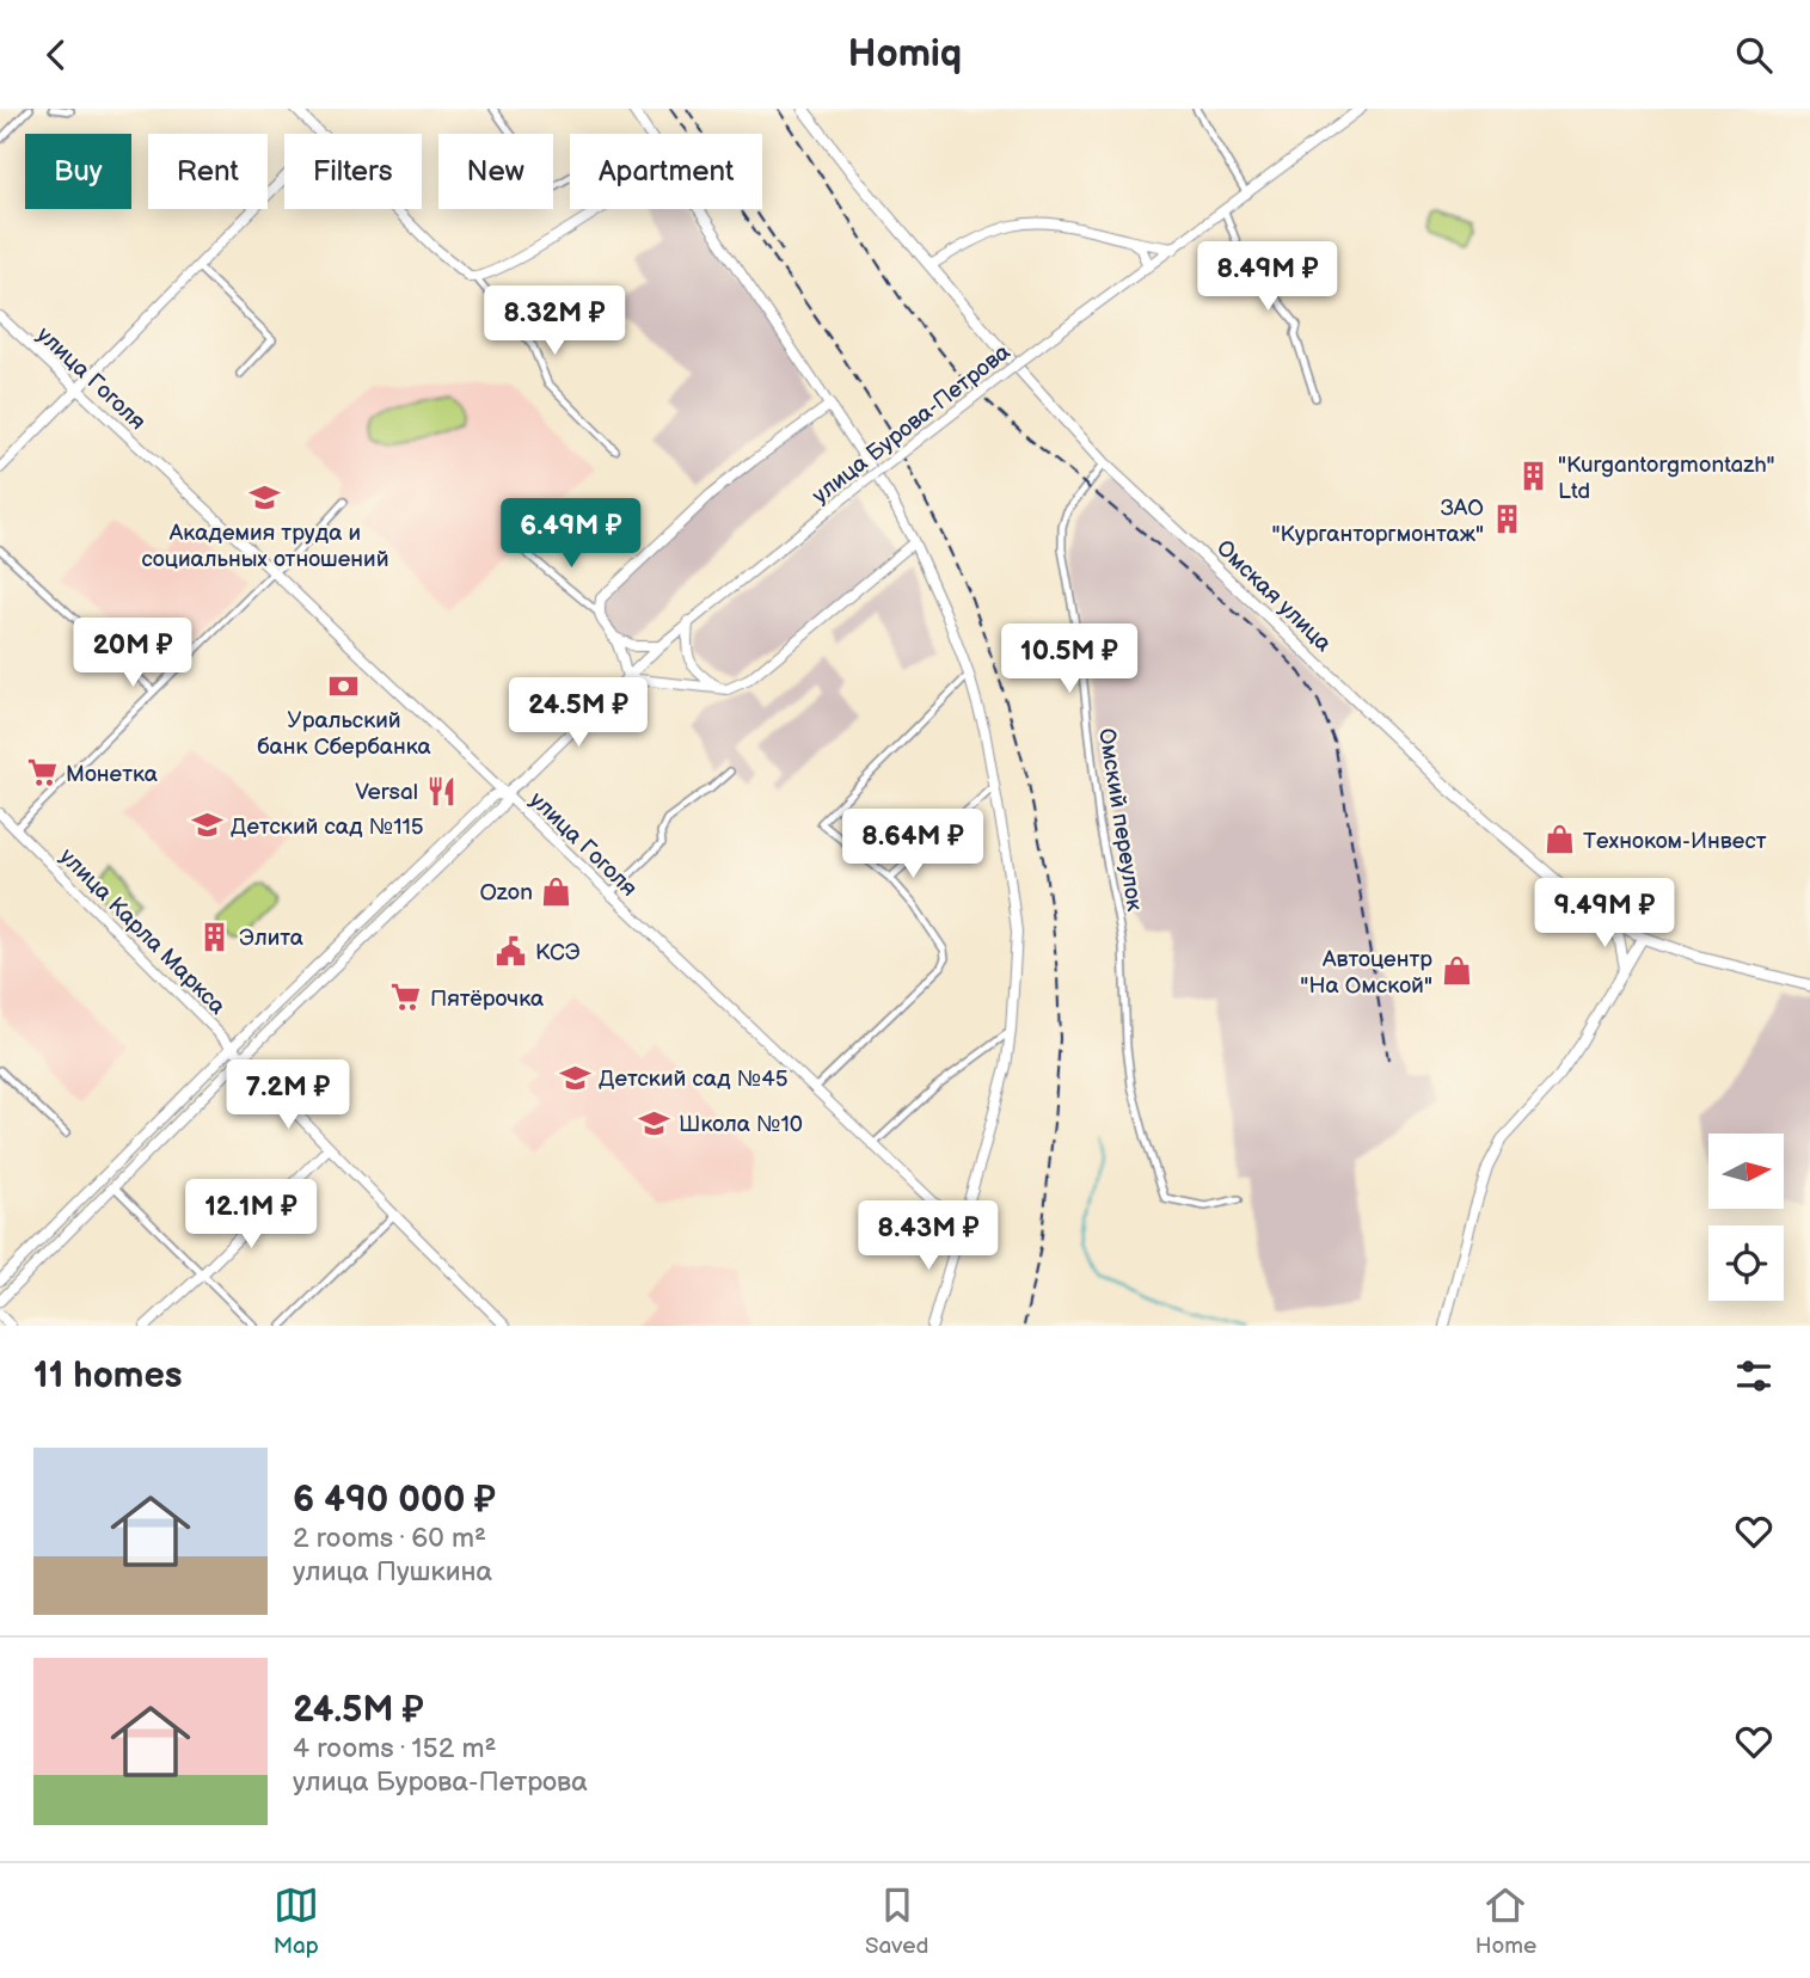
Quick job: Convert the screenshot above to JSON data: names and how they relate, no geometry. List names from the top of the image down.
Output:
{
  "streets": {
    "main road": [
      "улица Гоголя",
      "улица Бурова-Петрова",
      "Омская улица",
      "улица Карла Маркса"
    ],
    "street": ["Омский переулок"]
  },
  "crossings": [
    ["улица Гоголя", "улица Бурова-Петрова"],
    ["улица Бурова-Петрова", "улица Карла Маркса"],
    ["Омская улица", "Омский переулок"]
  ],
  "places": {
    "building": ["\"Kurgantorgmontazh\" Ltd", "ЗАО \"Курганторгмонтаж\"", "Элита"],
    "school or university": [
      "Академия труда и социальных отношений",
      "Детский сад №115",
      "Детский сад №45",
      "Школа №10"
    ],
    "bank": ["Уральский банк Сбербанка"],
    "supermarket": ["Монетка", "Пятёрочка"],
    "restaurant": ["Versal"],
    "shop": ["Техноком-Инвест", "Ozon", "Автоцентр \"На Омской\""],
    "public building": ["КСЭ"]
  },
  "north": "right",
  "page": {
    "header": "Homiq",
    "chip": [
      "Buy",
      "Rent",
      "Filters",
      "New",
      "Apartment"
    ],
    "price": [
      "8.49M ₽",
      "8.32M ₽",
      "6.49M ₽",
      "20M ₽",
      "10.5M ₽",
      "24.5M ₽",
      "8.64M ₽",
      "9.49M ₽",
      "7.2M ₽",
      "12.1M ₽",
      "8.43M ₽"
    ],
    "heading": "11 homes",
    "list": [
      {
        "name": "6 490 000 ₽",
        "note": "2 rooms · 60 m² · улица Пушкина"
      },
      {
        "name": "24.5M ₽",
        "note": "4 rooms · 152 m² · улица Бурова-Петрова"
      }
    ],
    "tabs": ["Map", "Saved", "Home"]
  }
}
